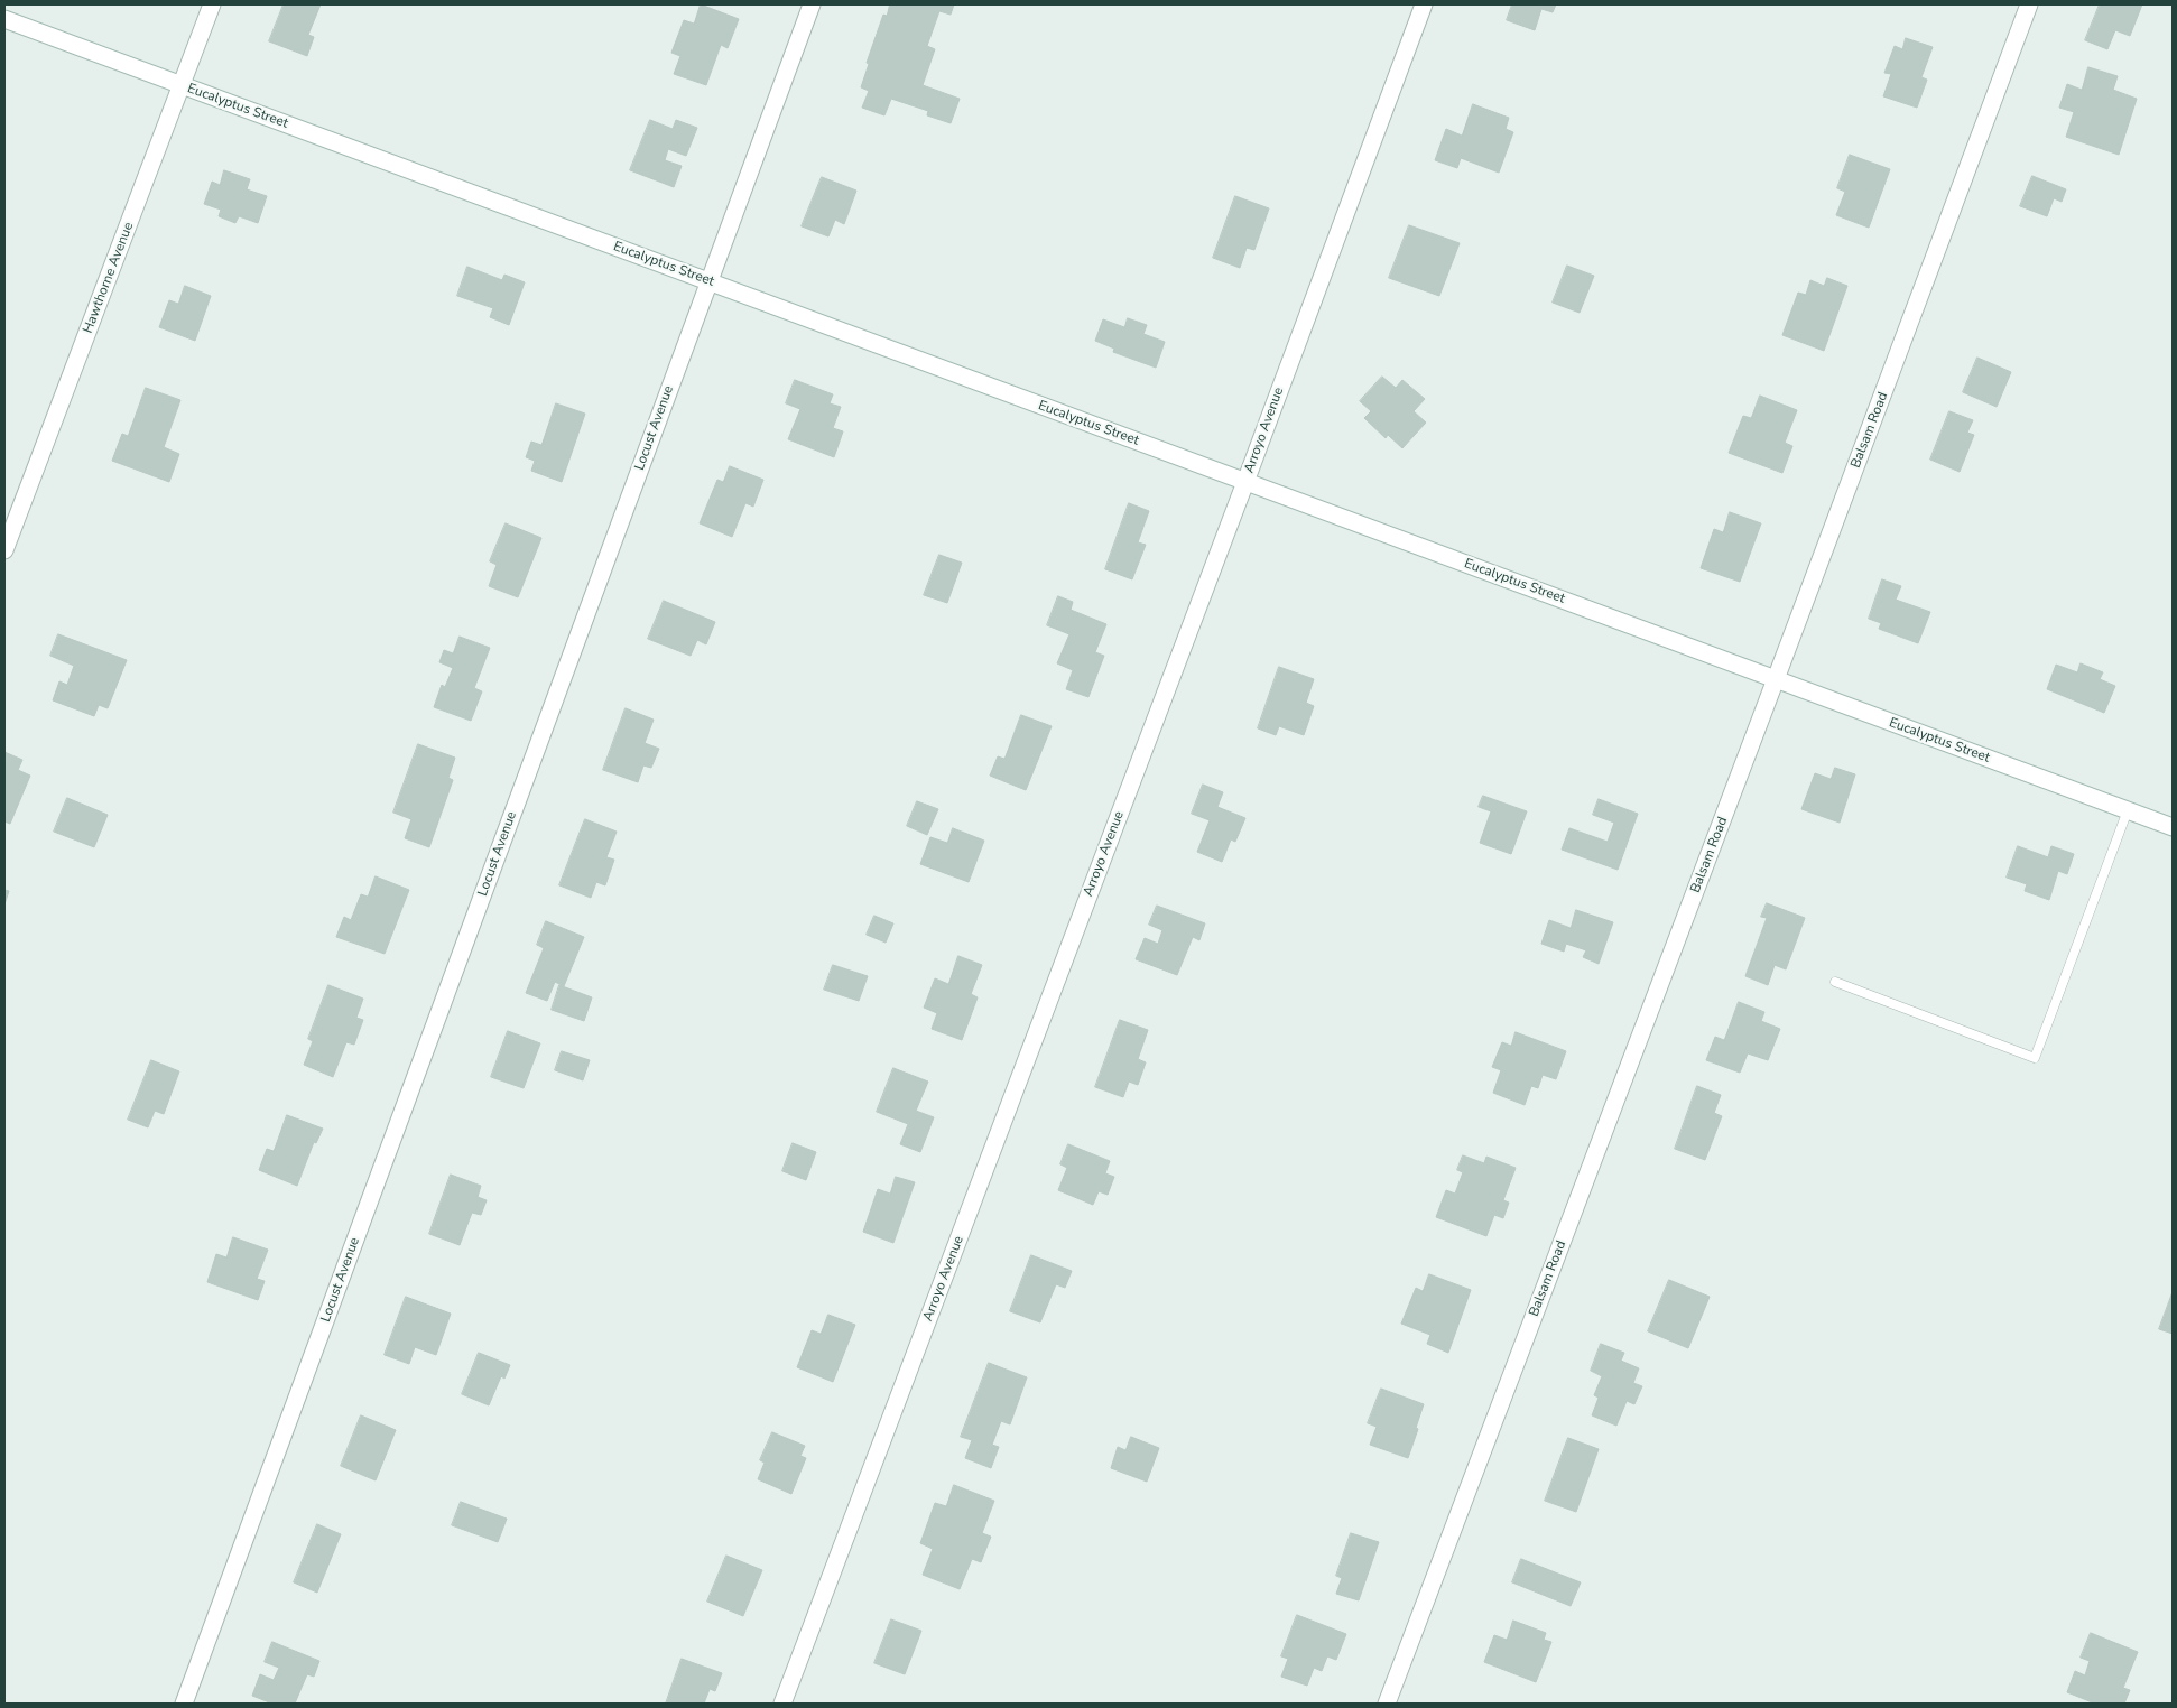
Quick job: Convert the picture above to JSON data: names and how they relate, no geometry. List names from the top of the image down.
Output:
{
  "streets": {
    "street": [
      "Eucalyptus Street",
      "Hawthorne Avenue",
      "Locust Avenue",
      "Arroyo Avenue",
      "Balsam Road"
    ]
  },
  "crossings": [
    ["Eucalyptus Street", "Hawthorne Avenue"],
    ["Eucalyptus Street", "Locust Avenue"],
    ["Eucalyptus Street", "Arroyo Avenue"],
    ["Eucalyptus Street", "Balsam Road"]
  ]
}
